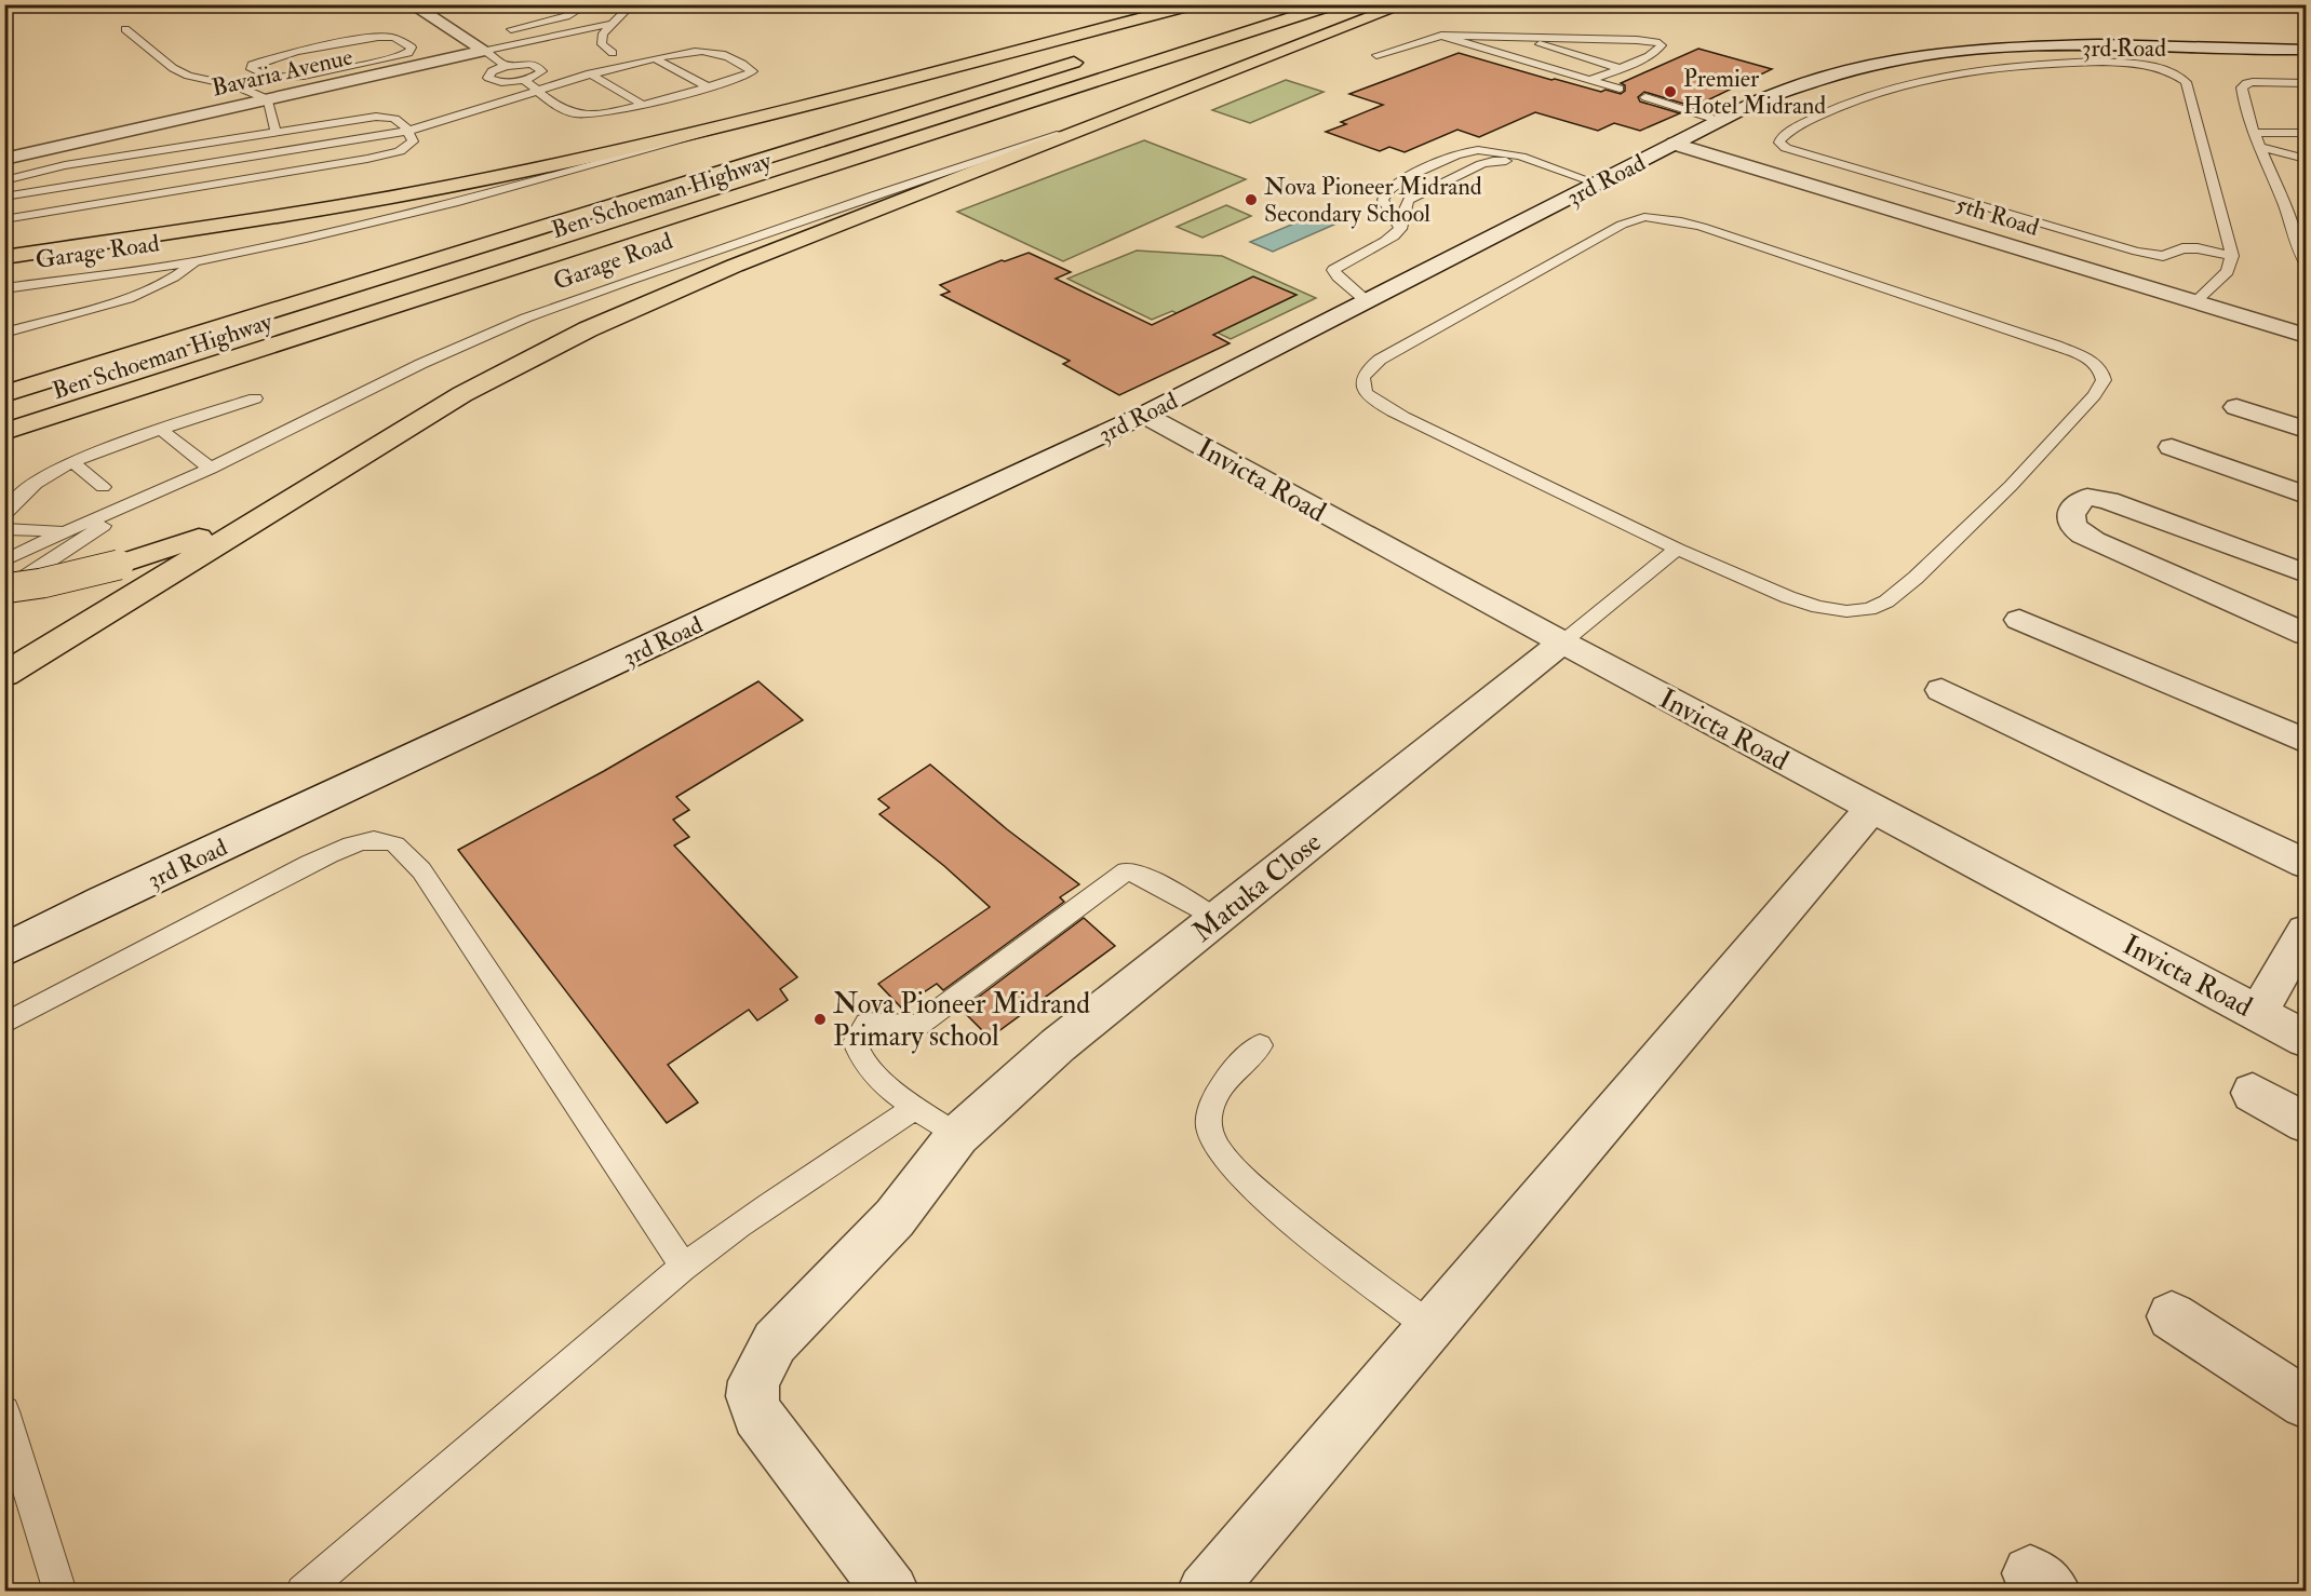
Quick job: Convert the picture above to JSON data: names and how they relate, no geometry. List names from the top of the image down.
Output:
{
  "streets": {
    "highway": ["Ben Schoeman Highway"],
    "street": [
      "3rd Road",
      "Bavaria Avenue",
      "5th Road",
      "Invicta Road",
      "Matuka Close"
    ],
    "lane": ["Garage Road"]
  },
  "crossings": [
    ["3rd Road", "5th Road"],
    ["3rd Road", "Invicta Road"],
    ["Invicta Road", "Matuka Close"]
  ],
  "places": ["Premier Hotel Midrand", "Nova Pioneer Midrand Secondary School", "Nova Pioneer Midrand Primary school"]
}
